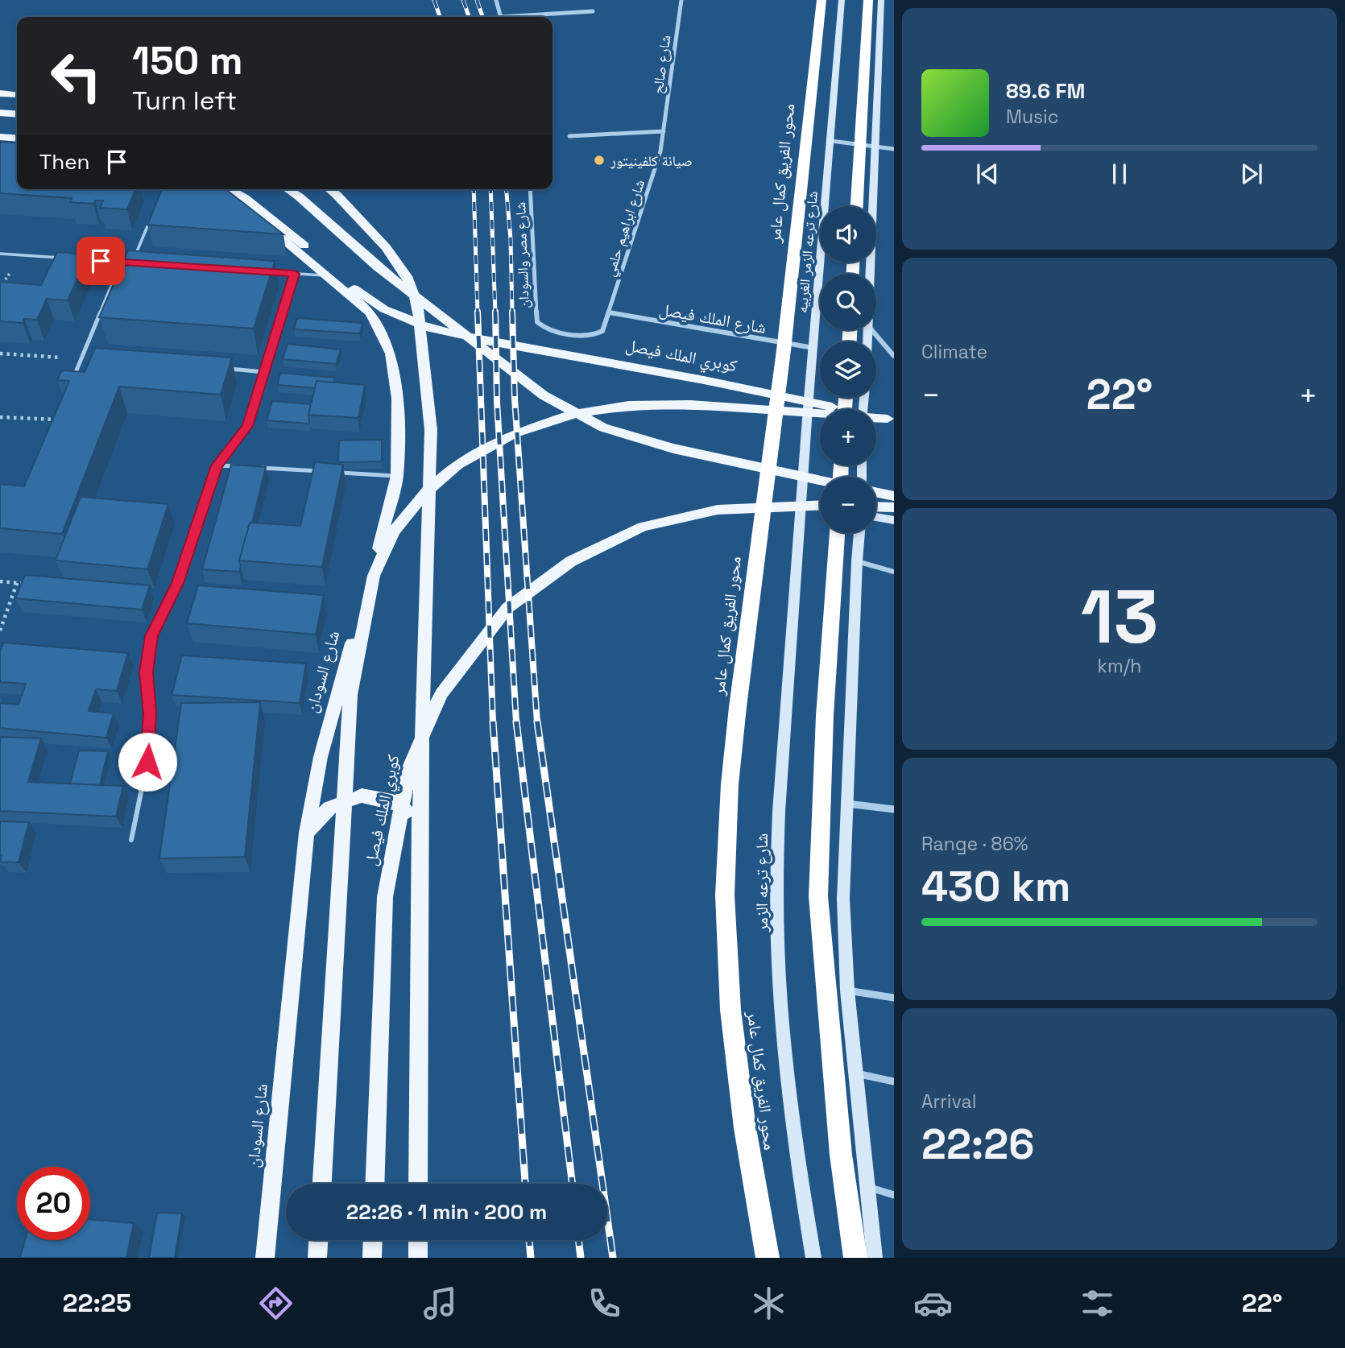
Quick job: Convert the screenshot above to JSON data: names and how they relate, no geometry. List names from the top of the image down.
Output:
{
  "streets": {
    "highway": ["محور الفريق كمال عامر"],
    "main road": [
      "شارع ترعه الزمر الغربيه",
      "كوبري الملك فيصل",
      "شارع السودان",
      "شارع ترعه الزمر"
    ],
    "street": [
      "شارع صالح",
      "شارع ابراهيم حلمي",
      "شارع مصر والسودان",
      "شارع الملك فيصل"
    ]
  },
  "crossings": [
    ["شارع صالح", "شارع ابراهيم حلمي"],
    ["شارع ابراهيم حلمي", "شارع مصر والسودان"],
    ["شارع ابراهيم حلمي", "شارع الملك فيصل"],
    ["شارع ترعه الزمر الغربيه", "شارع الملك فيصل"],
    ["شارع ترعه الزمر الغربيه", "شارع ترعه الزمر"]
  ],
  "places": ["صيانة كلفينيتور"],
  "page": {
    "turn": ["150 m", "Turn left"],
    "song": ["89.6 FM", "Music"],
    "then": "Then",
    "map_buttons": ["+", "−"],
    "tile": [
      "Climate",
      ["13", "km/h"],
      ["Range · 86%", "430 km"],
      ["Arrival", "22:26"]
    ],
    "heat": ["−", "22°", "+"],
    "limit": "20",
    "trip": "22:26 · 1 min · 200 m",
    "tabs": ["22:25", "22°"]
  }
}
